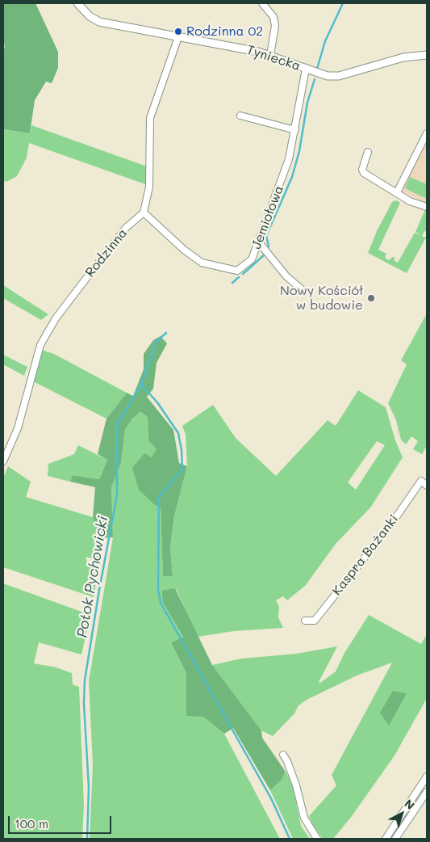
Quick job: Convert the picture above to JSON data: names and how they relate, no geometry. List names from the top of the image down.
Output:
{
  "streets": {
    "street": [
      "Tyniecka",
      "Jemiołowa",
      "Rodzinna",
      "Kaspra Bażanki"
    ]
  },
  "crossings": [
    ["Tyniecka", "Jemiołowa"],
    ["Jemiołowa", "Rodzinna"]
  ],
  "water": ["Potok Pychowicki"],
  "places": ["Rodzinna 02", "Nowy Kościół w budowie"],
  "scale_bar": "100 m",
  "north": "top right"
}
